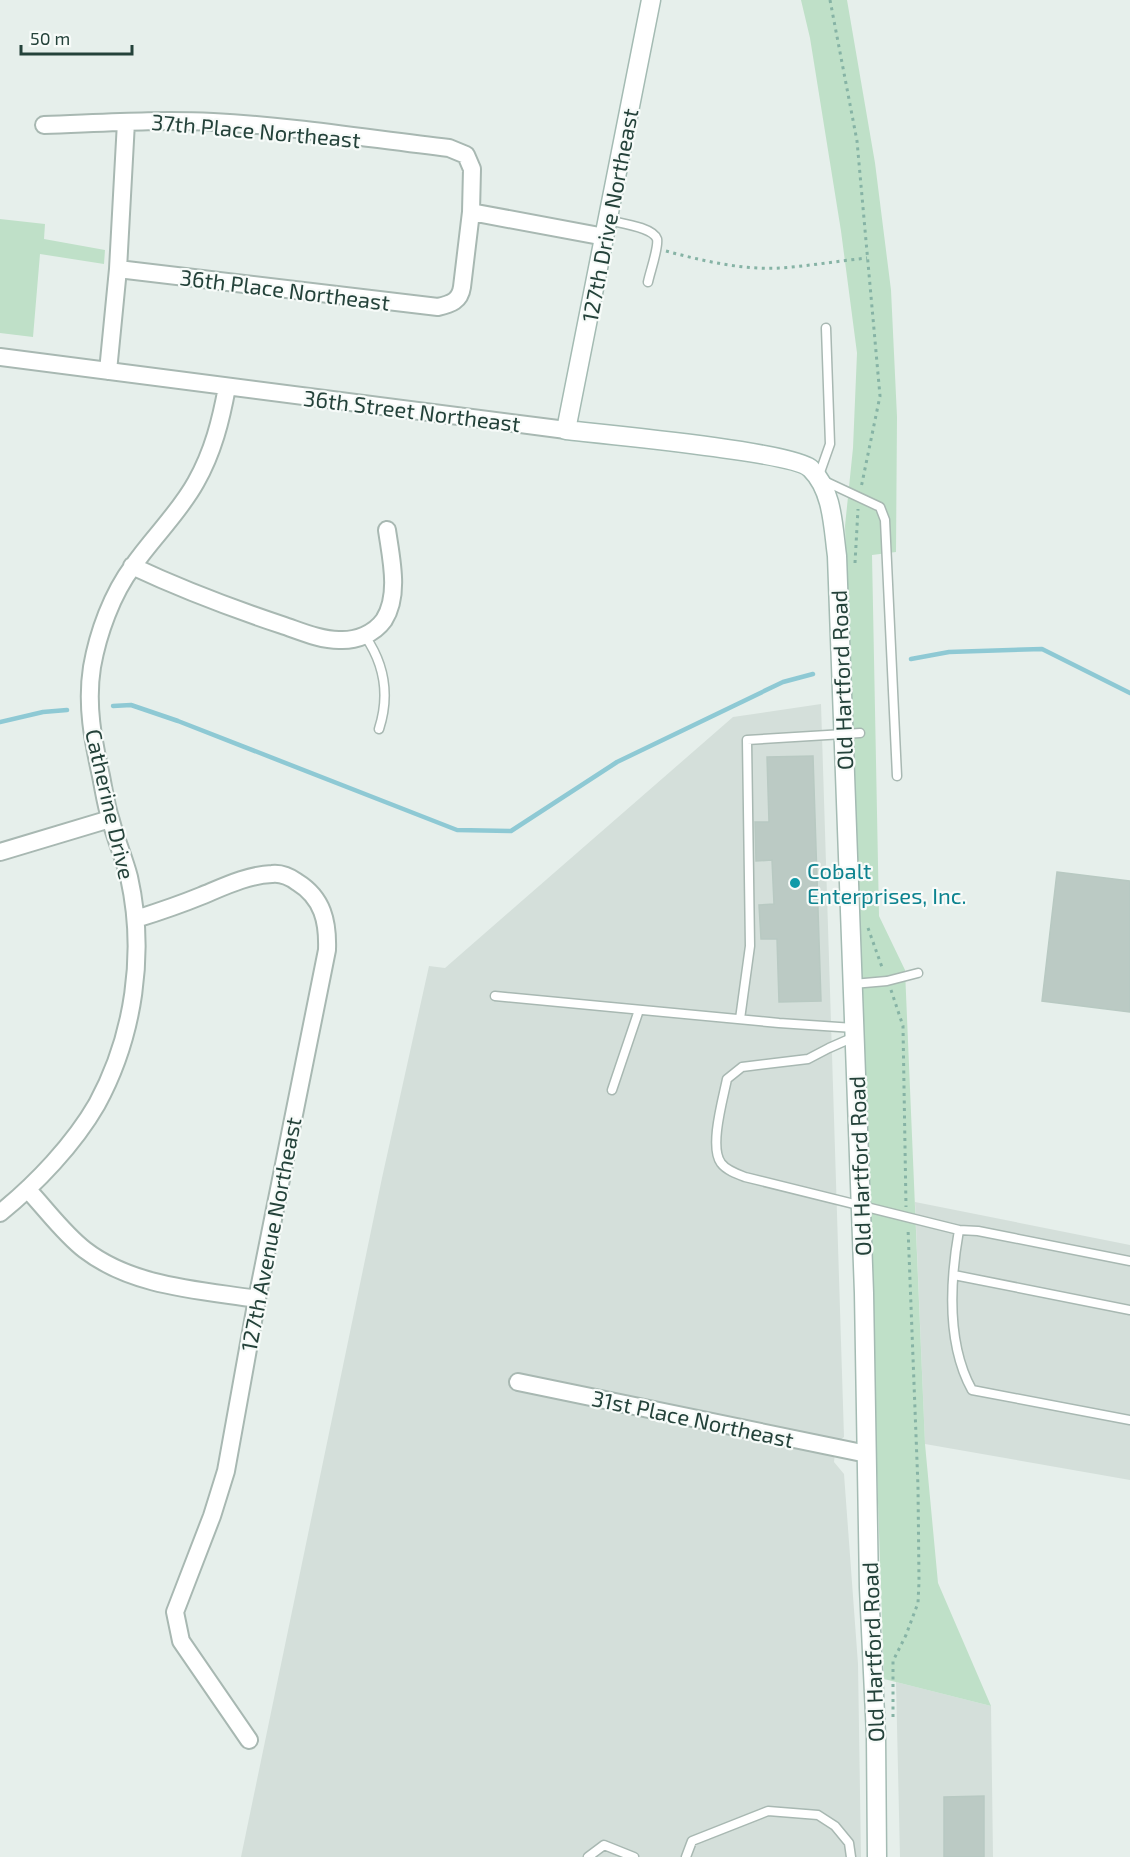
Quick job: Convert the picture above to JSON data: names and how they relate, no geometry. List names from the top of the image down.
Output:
{
  "streets": {
    "street": [
      "37th Place Northeast",
      "127th Drive Northeast",
      "36th Place Northeast",
      "36th Street Northeast",
      "Old Hartford Road",
      "Catherine Drive",
      "127th Avenue Northeast",
      "31st Place Northeast"
    ]
  },
  "crossings": [
    ["37th Place Northeast", "36th Place Northeast"],
    ["127th Drive Northeast", "36th Street Northeast"],
    ["36th Street Northeast", "Old Hartford Road"],
    ["36th Street Northeast", "Catherine Drive"],
    ["Old Hartford Road", "31st Place Northeast"],
    ["Catherine Drive", "127th Avenue Northeast"]
  ],
  "places": ["Cobalt Enterprises, Inc."],
  "scale_bar": "50 m"
}
